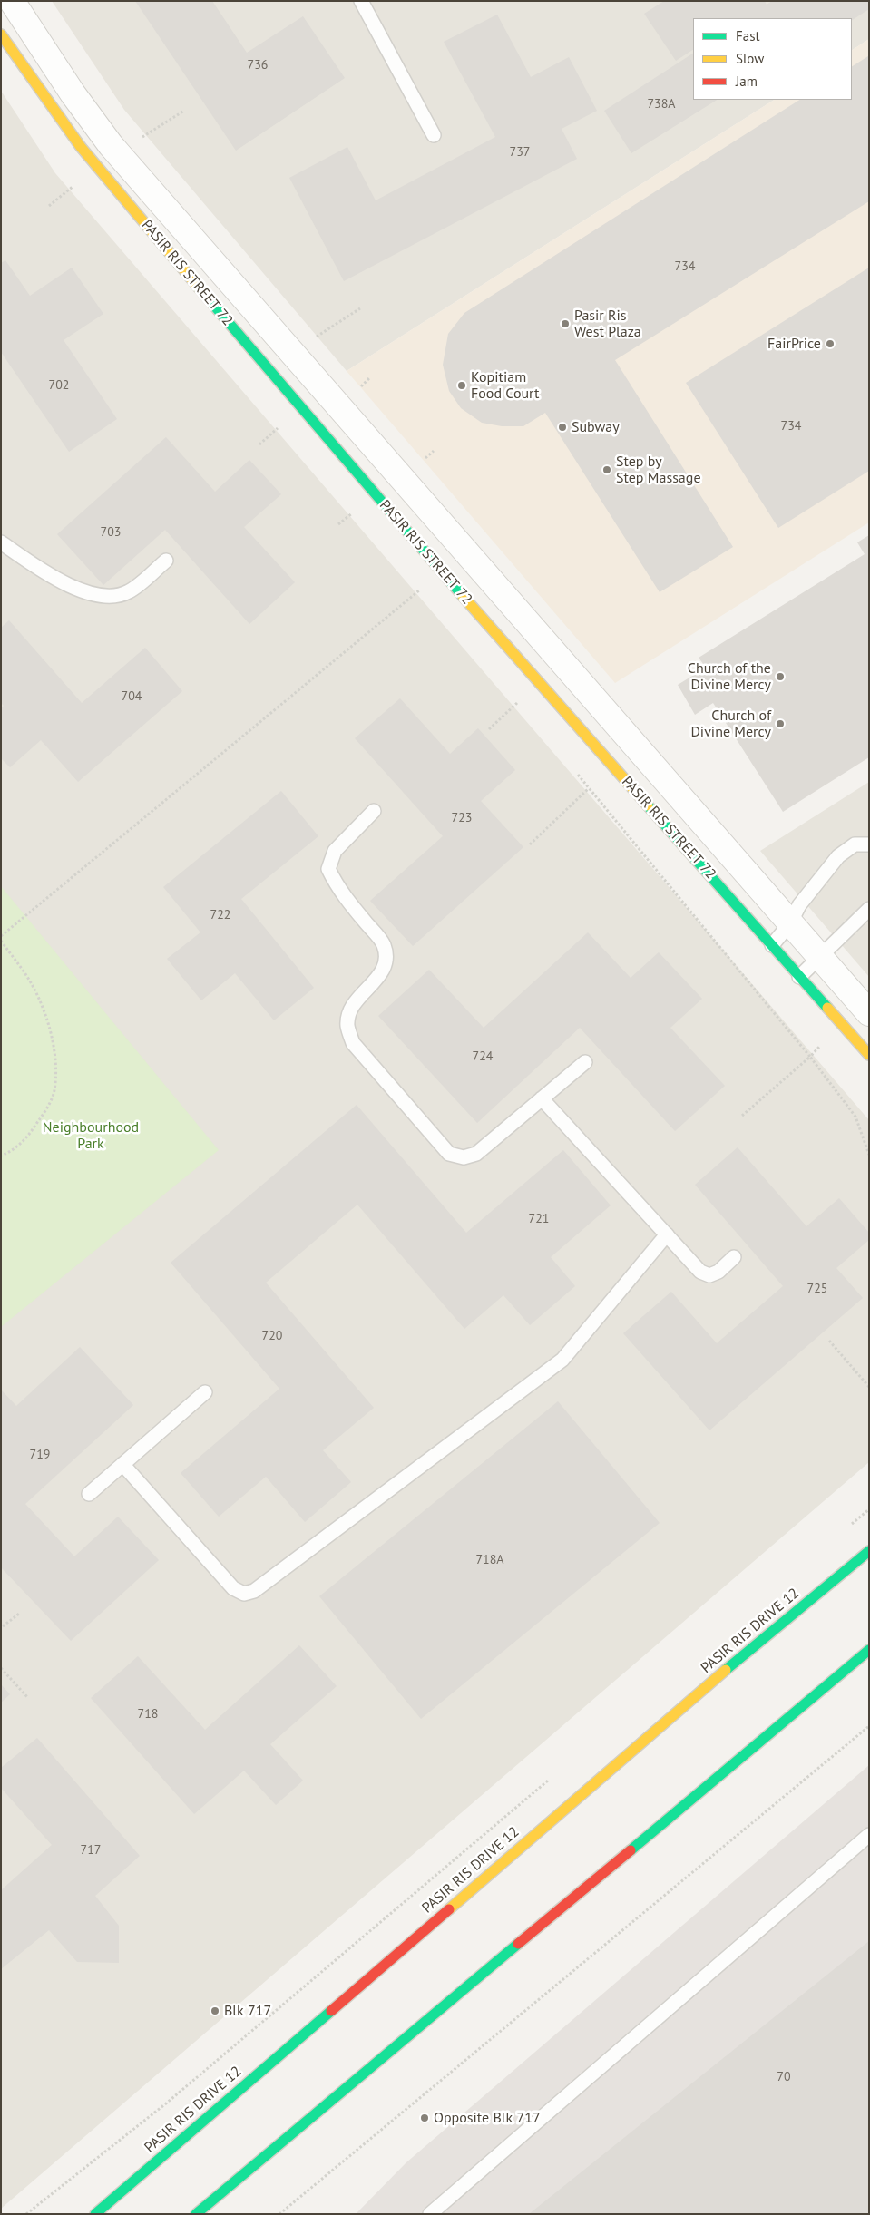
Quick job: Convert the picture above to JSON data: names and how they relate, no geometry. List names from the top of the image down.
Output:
{
  "streets": {
    "main road": ["PASIR RIS STREET 72", "PASIR RIS DRIVE 12"]
  },
  "parks": ["Neighbourhood Park"],
  "places": [
    "Pasir Ris West Plaza",
    "FairPrice",
    "Kopitiam Food Court",
    "Subway",
    "Step by Step Massage",
    "Church of the Divine Mercy",
    "Church of Divine Mercy",
    "Blk 717",
    "Opposite Blk 717"
  ],
  "house_numbers": [
    "736",
    "738A",
    "737",
    "734",
    "702",
    "734",
    "703",
    "704",
    "723",
    "722",
    "724",
    "721",
    "725",
    "720",
    "719",
    "718A",
    "718",
    "717",
    "70"
  ],
  "legend": ["Fast", "Slow", "Jam"]
}
